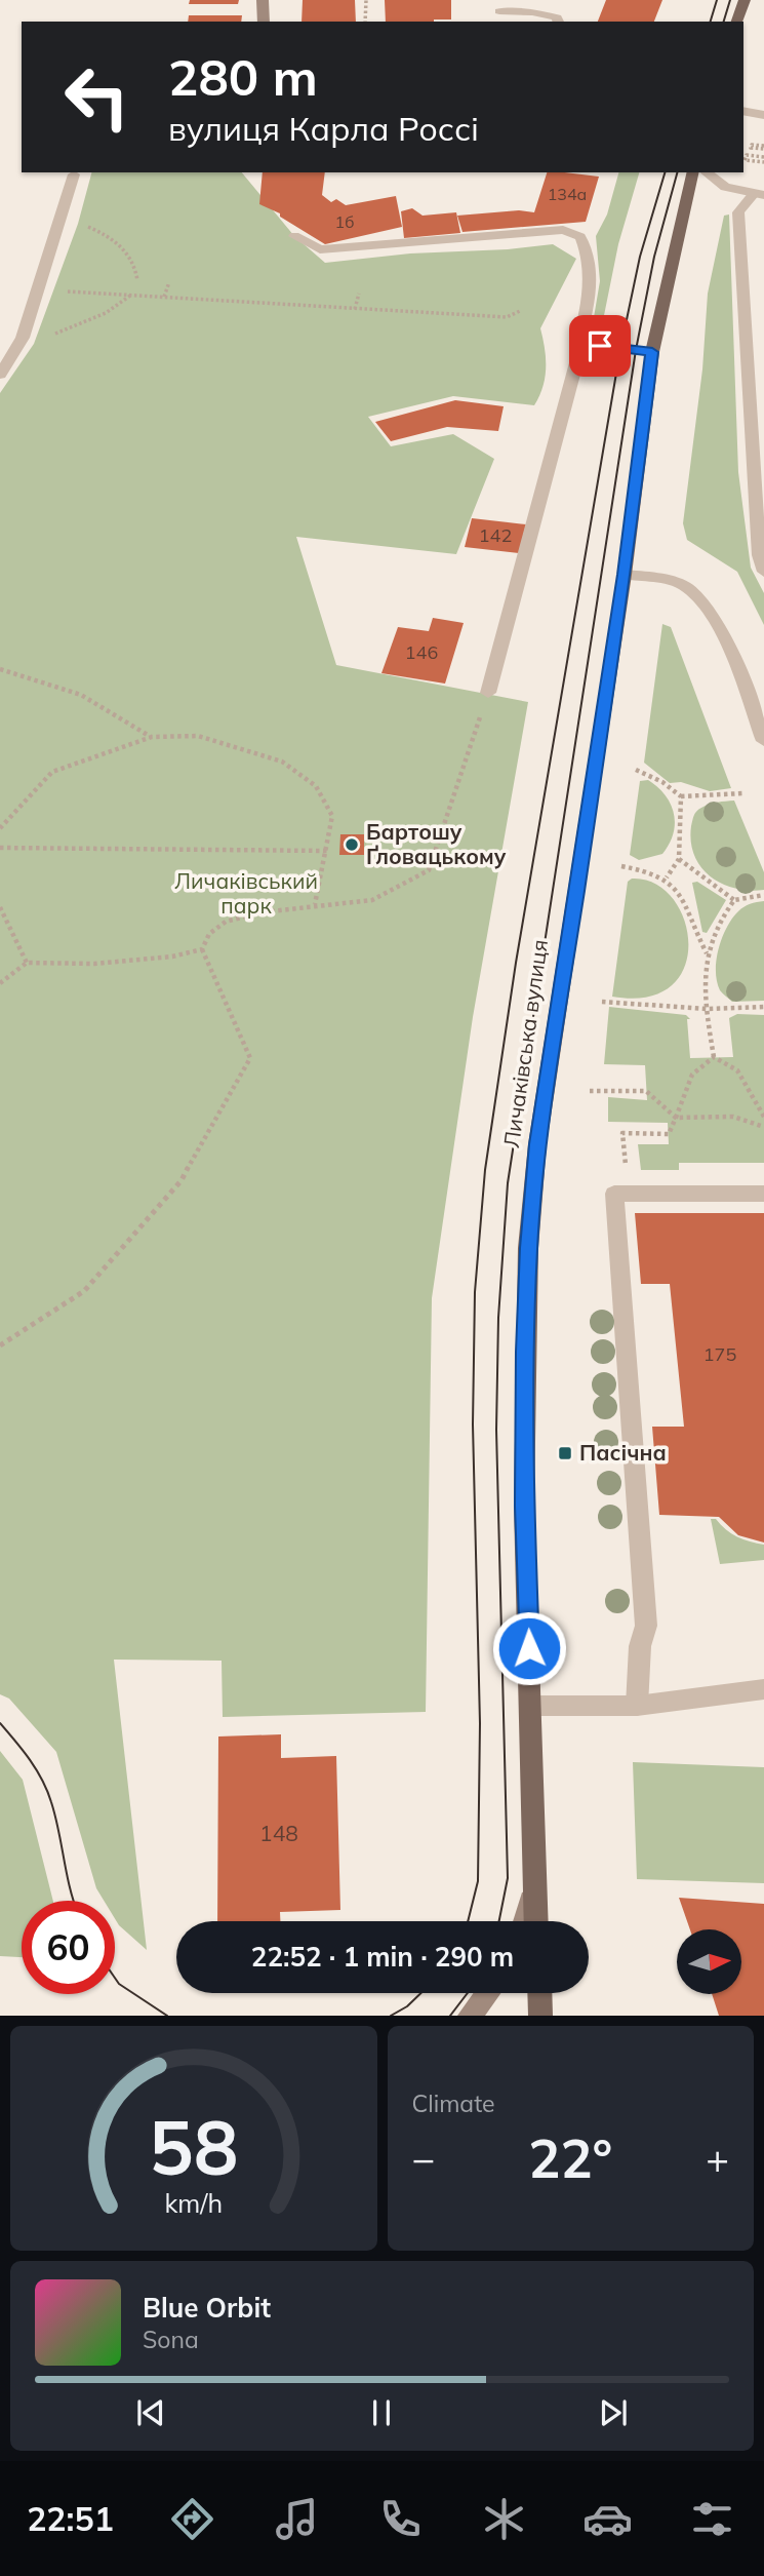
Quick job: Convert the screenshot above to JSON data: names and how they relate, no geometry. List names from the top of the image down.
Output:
{
  "streets": {
    "main road": ["Личаківська вулиця"]
  },
  "parks": ["Личаківський парк"],
  "places": {
    "other": ["Бартошу Ґловацькому"],
    "transit": ["Пасічна"]
  },
  "house_numbers": [
    "134а",
    "1б",
    "142",
    "146",
    "175",
    "148"
  ],
  "north": "right",
  "page": {
    "turn": ["280 m", "вулиця Карла Россі"],
    "limit": "60",
    "trip": "22:52 · 1 min · 290 m",
    "tile": "Climate",
    "heat": ["−", "22°", "+"],
    "song": ["Blue Orbit", "Sona"],
    "tabs": "22:51",
    "gauge": ["58", "km/h"]
  }
}
